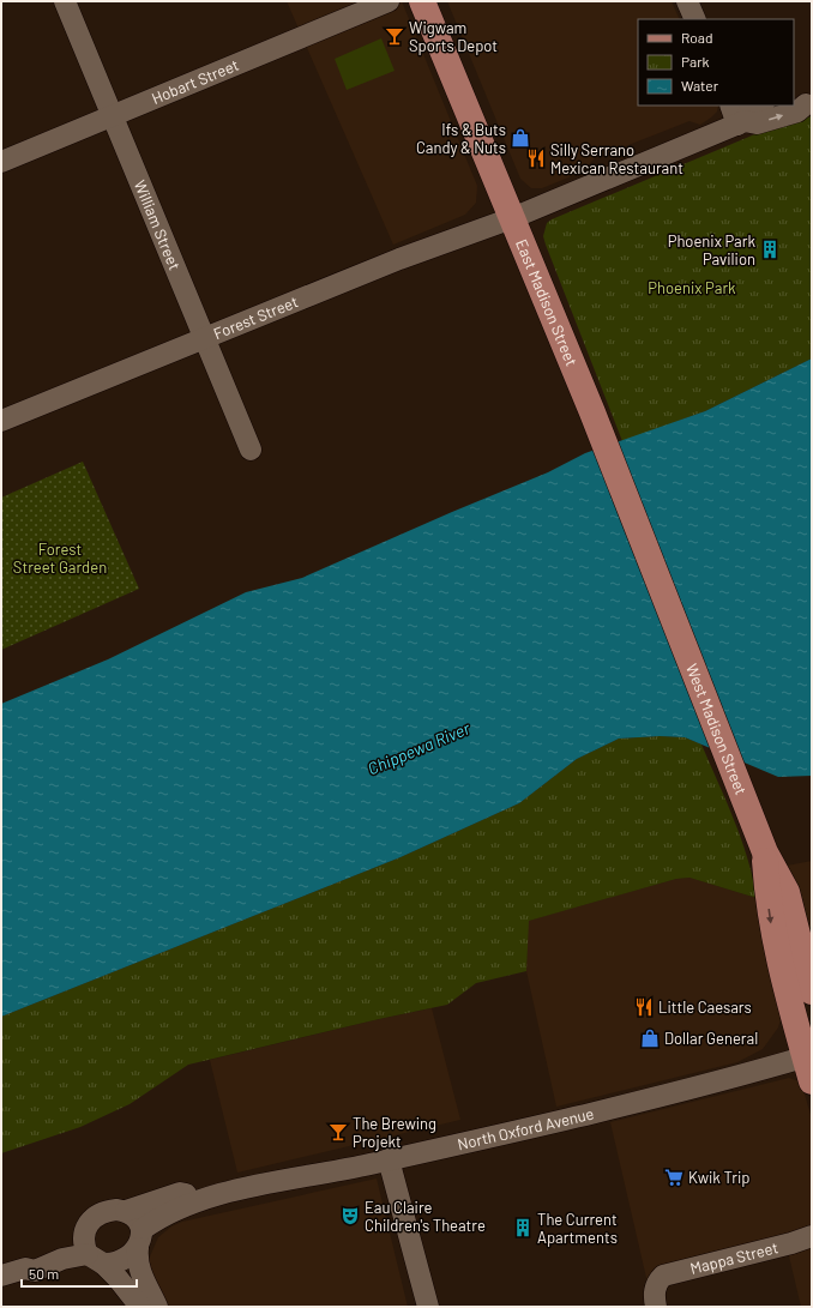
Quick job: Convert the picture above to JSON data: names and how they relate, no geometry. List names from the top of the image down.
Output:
{
  "streets": {
    "main road": ["East Madison Street", "West Madison Street"],
    "street": [
      "Hobart Street",
      "William Street",
      "Forest Street",
      "North Oxford Avenue",
      "Mappa Street"
    ]
  },
  "crossings": [
    ["Hobart Street", "William Street"],
    ["William Street", "Forest Street"],
    ["East Madison Street", "Forest Street"],
    ["East Madison Street", "West Madison Street"],
    ["West Madison Street", "North Oxford Avenue"]
  ],
  "water": ["Chippewa River"],
  "parks": ["Phoenix Park", "Forest Street Garden"],
  "places": {
    "bar": ["Wigwam Sports Depot", "The Brewing Projekt"],
    "shop": ["Ifs & Buts Candy & Nuts", "Dollar General"],
    "restaurant": ["Silly Serrano Mexican Restaurant", "Little Caesars"],
    "building": ["Phoenix Park Pavilion", "The Current Apartments"],
    "supermarket": ["Kwik Trip"],
    "theatre": ["Eau Claire Children's Theatre"]
  },
  "legend": ["Road", "Park", "Water"],
  "scale_bar": "50 m"
}
